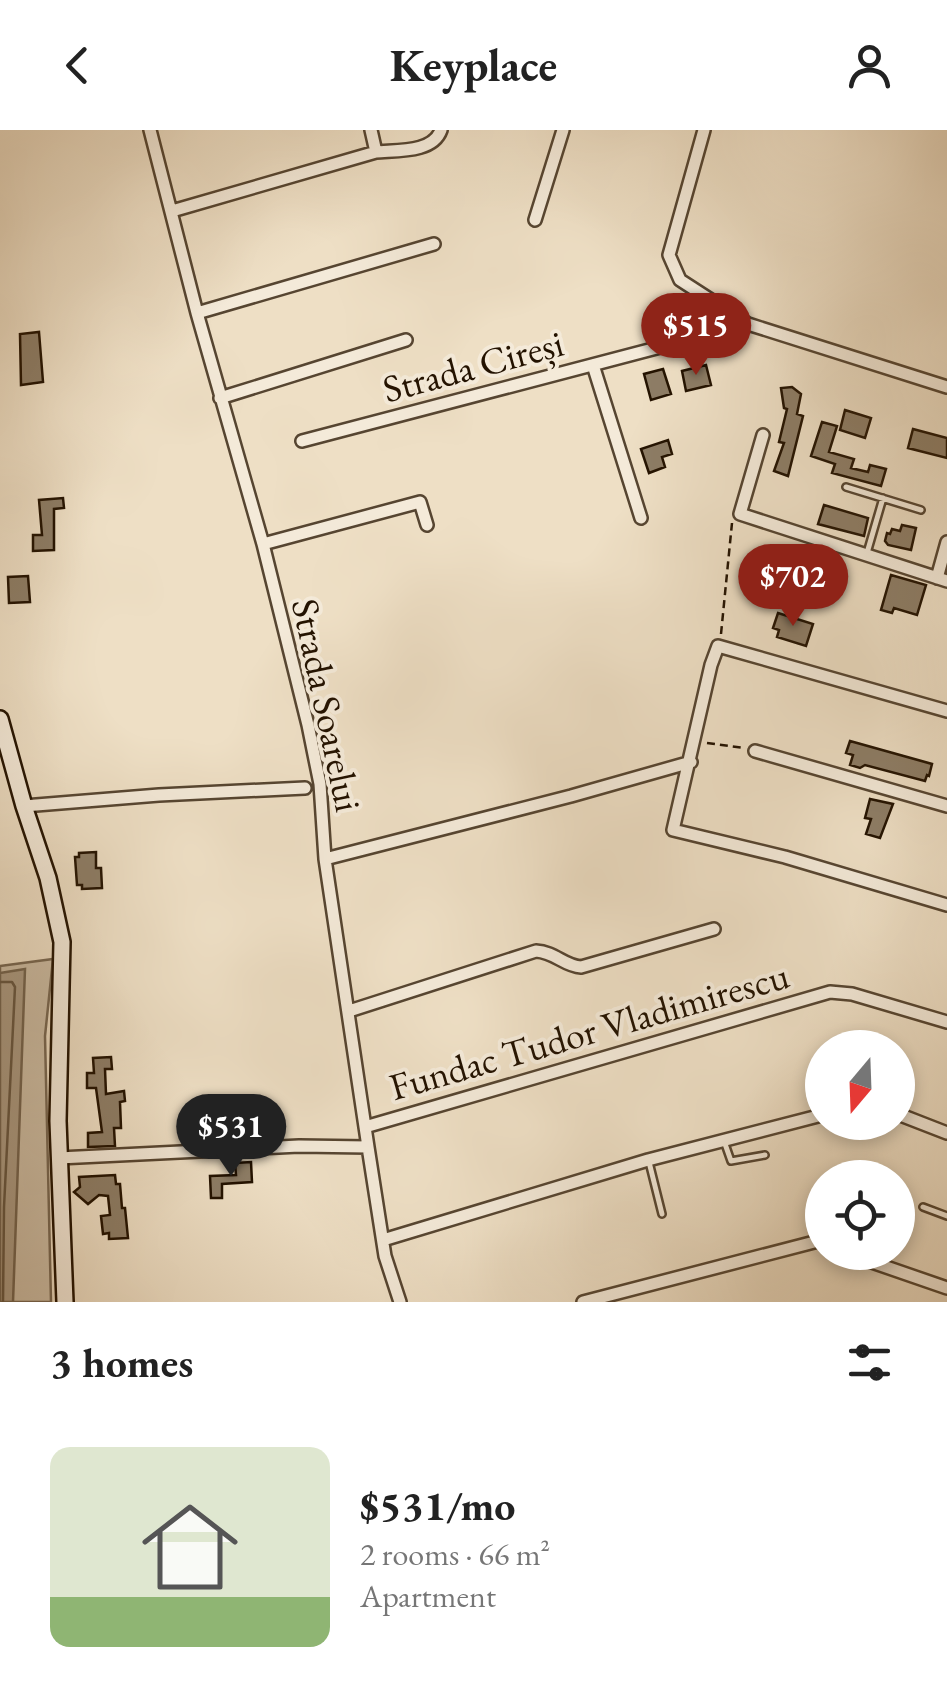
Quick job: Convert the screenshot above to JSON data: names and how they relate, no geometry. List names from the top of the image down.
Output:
{
  "streets": {
    "street": ["Strada Cireși", "Strada Soarelui", "Fundac Tudor Vladimirescu"]
  },
  "crossings": [
    ["Strada Soarelui", "Fundac Tudor Vladimirescu"]
  ],
  "north": "bottom",
  "page": {
    "header": "Keyplace",
    "price": ["$515", "$702", "$531"],
    "heading": "3 homes",
    "list": [
      {
        "name": "$531/mo",
        "note": "2 rooms · 66 m² · Apartment"
      }
    ]
  }
}
